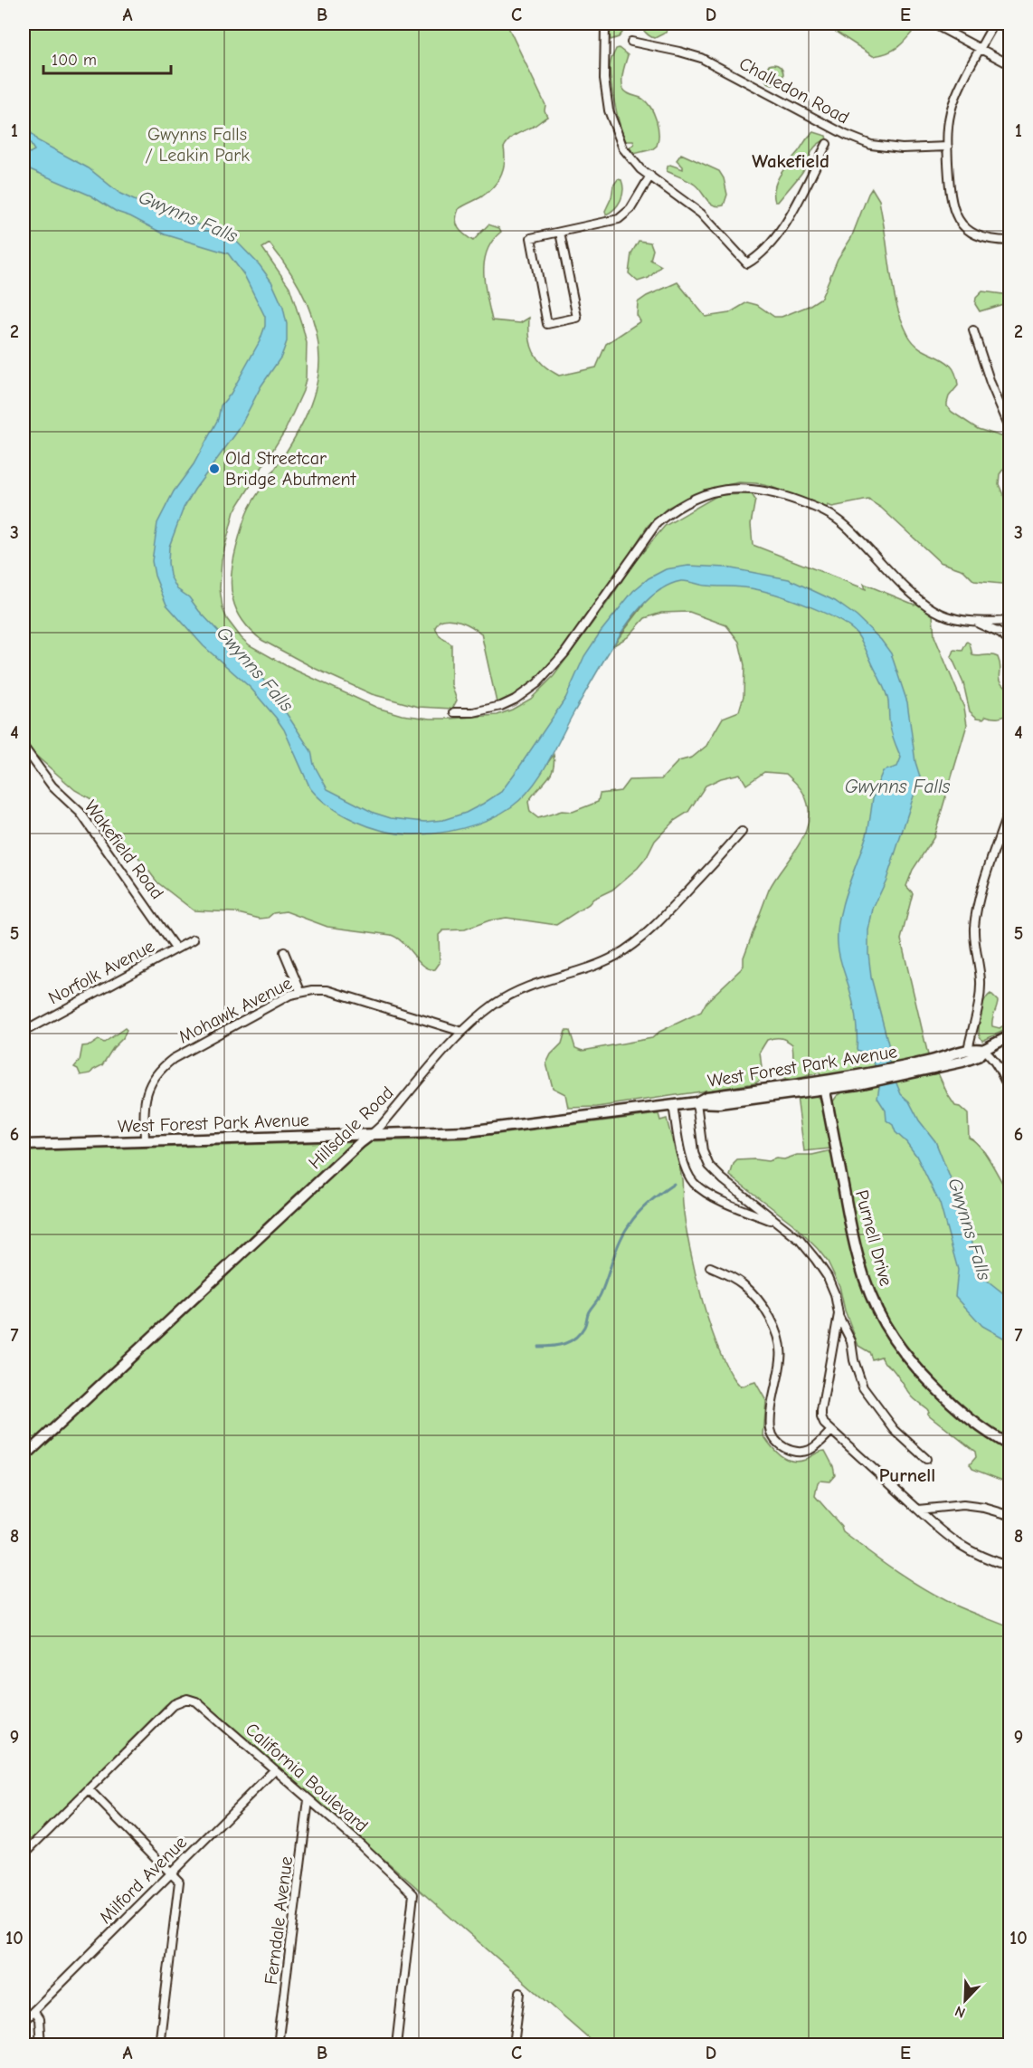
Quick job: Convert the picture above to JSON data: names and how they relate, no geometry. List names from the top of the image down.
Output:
{
  "streets": {
    "main road": ["West Forest Park Avenue", "Hillsdale Road", "Purnell Drive"],
    "street": [
      "Challedon Road",
      "Wakefield Road",
      "Norfolk Avenue",
      "Mohawk Avenue",
      "California Boulevard",
      "Milford Avenue",
      "Ferndale Avenue"
    ]
  },
  "crossings": [
    ["Wakefield Road", "Norfolk Avenue"],
    ["Mohawk Avenue", "West Forest Park Avenue"],
    ["Mohawk Avenue", "Hillsdale Road"],
    ["West Forest Park Avenue", "Hillsdale Road"],
    ["West Forest Park Avenue", "Purnell Drive"],
    ["California Boulevard", "Milford Avenue"],
    ["California Boulevard", "Ferndale Avenue"]
  ],
  "districts": ["Wakefield", "Purnell"],
  "water": ["Gwynns Falls"],
  "parks": ["Gwynns Falls / Leakin Park"],
  "places": ["Old Streetcar Bridge Abutment"],
  "scale_bar": "100 m",
  "north": "bottom left",
  "grid": {
    "columns": [
      "A",
      "B",
      "C",
      "D",
      "E"
    ],
    "rows": [
      "1",
      "2",
      "3",
      "4",
      "5",
      "6",
      "7",
      "8",
      "9",
      "10"
    ]
  }
}
